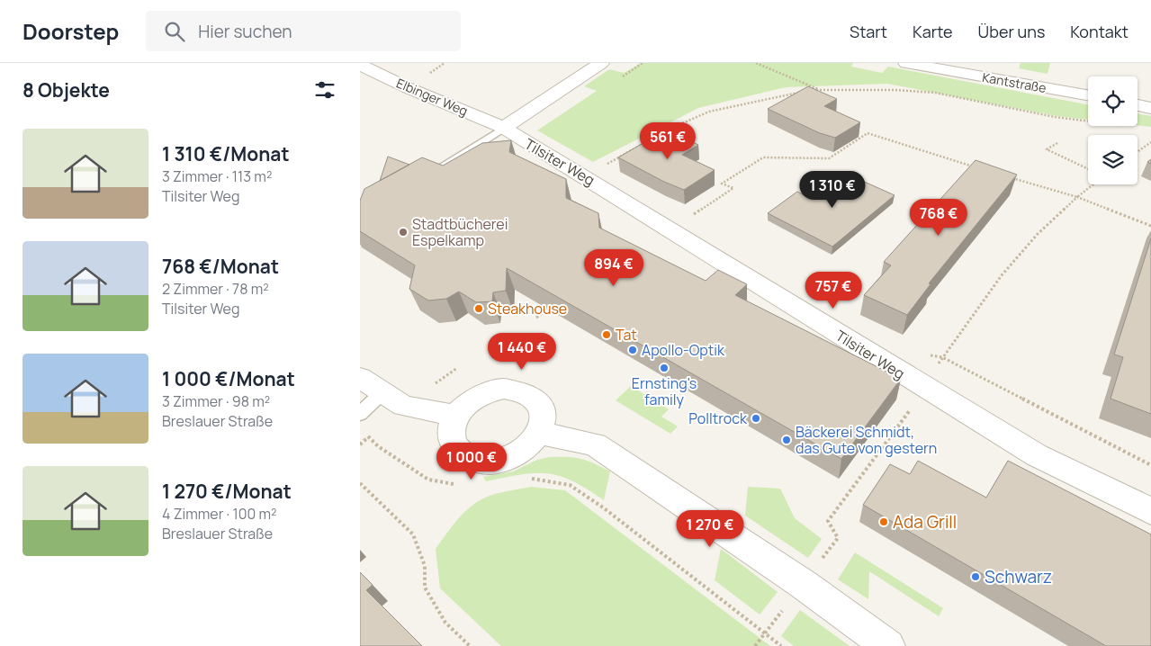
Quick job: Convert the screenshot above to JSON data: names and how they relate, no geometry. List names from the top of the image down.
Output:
{
  "streets": {
    "street": ["Kantstraße", "Elbinger Weg", "Tilsiter Weg"]
  },
  "crossings": [
    ["Elbinger Weg", "Tilsiter Weg"]
  ],
  "places": [
    "Stadtbücherei Espelkamp",
    "Steakhouse",
    "Tat",
    "Apollo-Optik",
    "Ernsting's family",
    "Polltrock",
    "Bäckerei Schmidt, das Gute von gestern",
    "Ada Grill",
    "Schwarz"
  ],
  "page": {
    "header": "Doorstep",
    "search": "Hier suchen",
    "nav": [
      "Start",
      "Karte",
      "Über uns",
      "Kontakt"
    ],
    "heading": "8 Objekte",
    "list": [
      {
        "name": "1 310 €/Monat",
        "note": "3 Zimmer · 113 m² · Tilsiter Weg"
      },
      {
        "name": "768 €/Monat",
        "note": "2 Zimmer · 78 m² · Tilsiter Weg"
      },
      {
        "name": "1 000 €/Monat",
        "note": "3 Zimmer · 98 m² · Breslauer Straße"
      },
      {
        "name": "1 270 €/Monat",
        "note": "4 Zimmer · 100 m² · Breslauer Straße"
      }
    ],
    "price": [
      "561 €",
      "1 310 €",
      "768 €",
      "894 €",
      "757 €",
      "1 440 €",
      "1 000 €",
      "1 270 €"
    ]
  }
}
